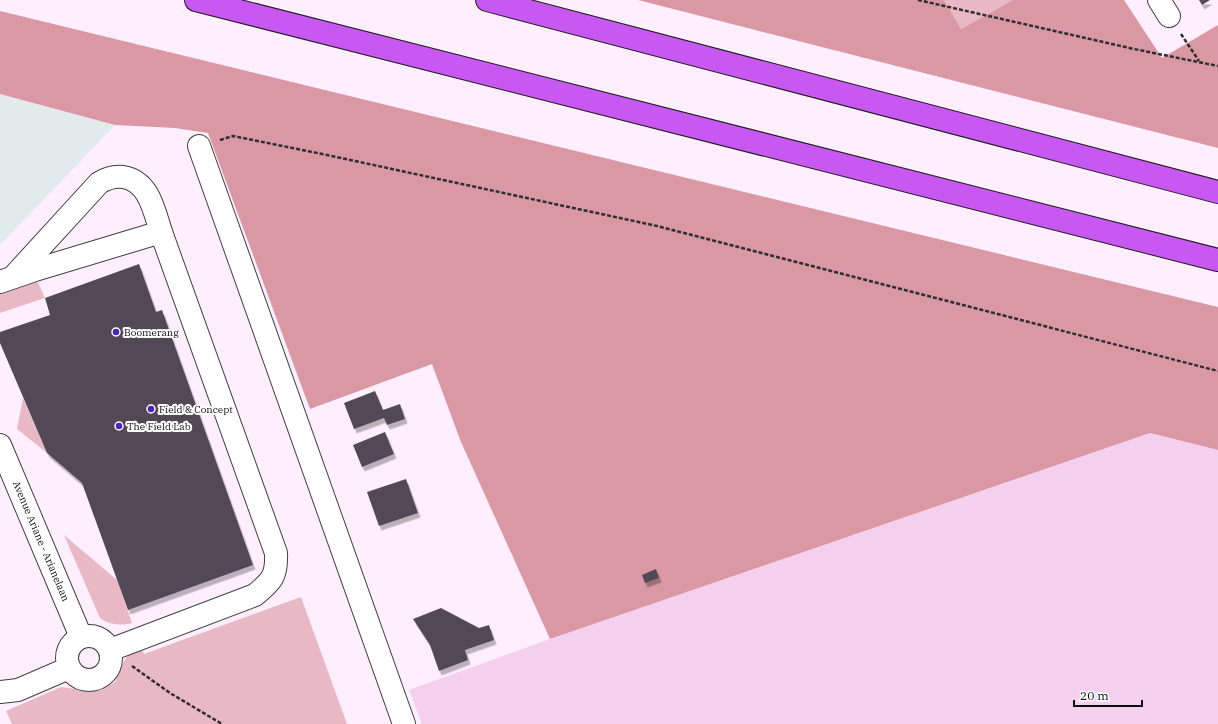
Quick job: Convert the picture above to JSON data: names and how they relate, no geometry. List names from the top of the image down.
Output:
{
  "streets": {
    "street": ["Avenue Ariane - Arianelaan"]
  },
  "places": ["Boomerang", "Field & Concept", "The Field Lab"],
  "scale_bar": "20 m"
}
